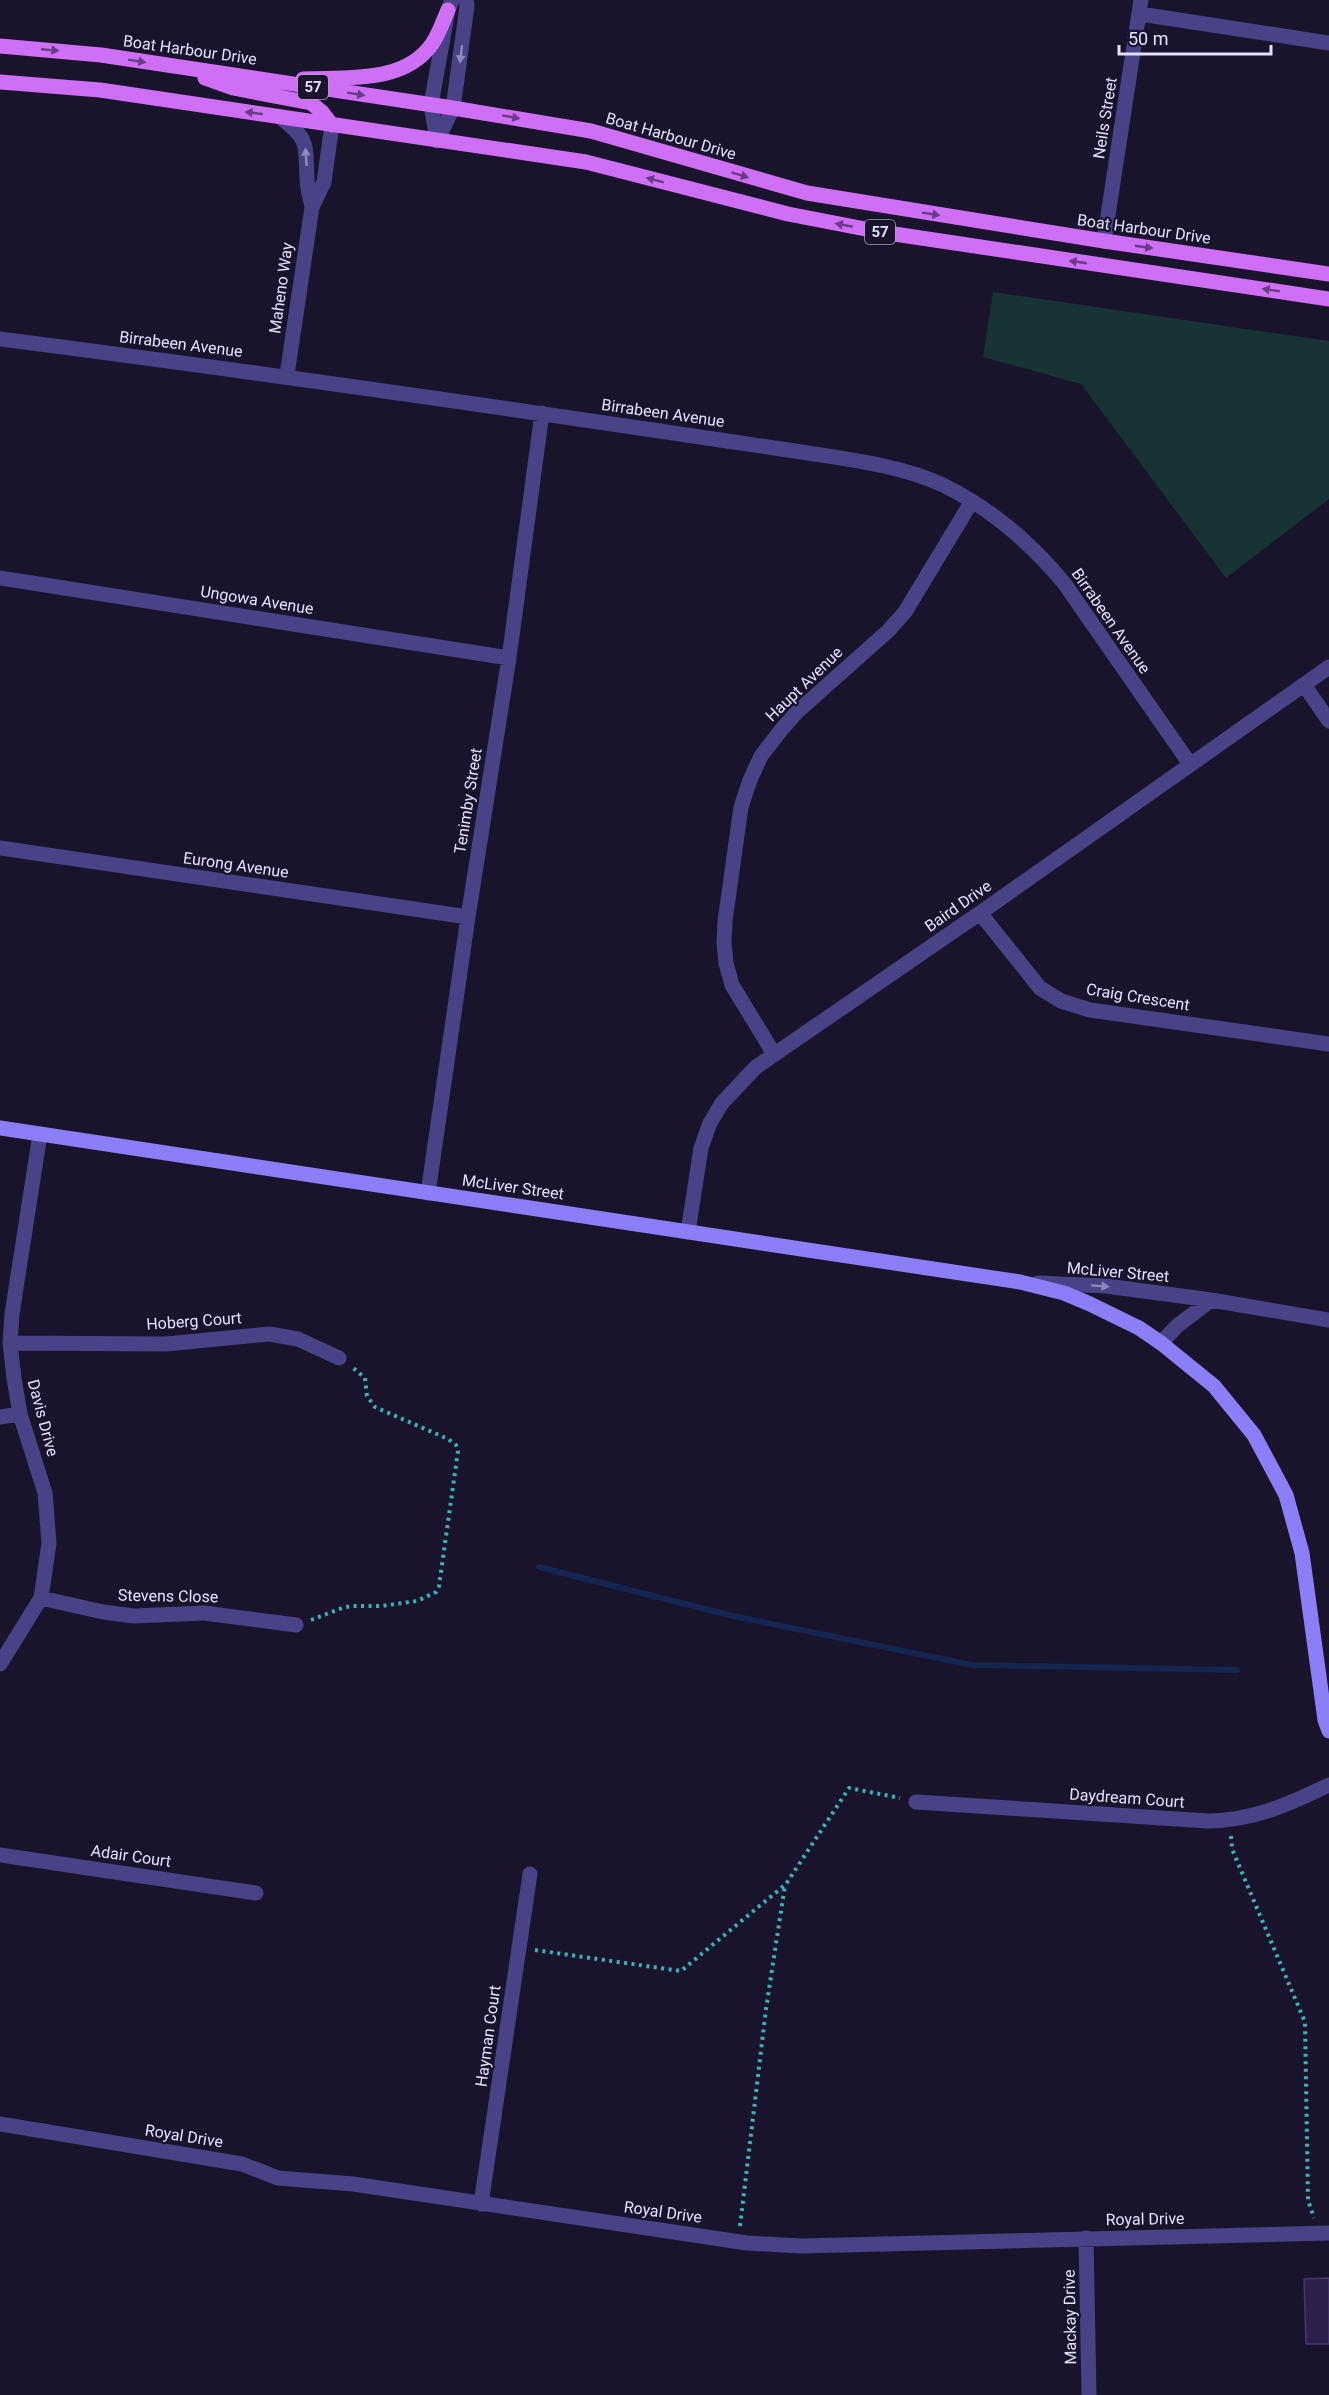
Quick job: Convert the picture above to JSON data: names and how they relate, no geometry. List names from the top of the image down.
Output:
{
  "streets": {
    "main road": ["Boat Harbour Drive", "57"],
    "street": [
      "Neils Street",
      "Maheno Way",
      "Birrabeen Avenue",
      "Ungowa Avenue",
      "Haupt Avenue",
      "Tenimby Street",
      "Eurong Avenue",
      "Baird Drive",
      "Craig Crescent",
      "McLiver Street",
      "Hoberg Court",
      "Davis Drive",
      "Stevens Close",
      "Daydream Court",
      "Adair Court",
      "Hayman Court",
      "Royal Drive",
      "Mackay Drive"
    ]
  },
  "crossings": [
    ["Boat Harbour Drive", "Neils Street"],
    ["57", "Maheno Way"],
    ["Maheno Way", "Birrabeen Avenue"],
    ["Birrabeen Avenue", "Haupt Avenue"],
    ["Birrabeen Avenue", "Tenimby Street"],
    ["Birrabeen Avenue", "Baird Drive"],
    ["Ungowa Avenue", "Tenimby Street"],
    ["Haupt Avenue", "Baird Drive"],
    ["Tenimby Street", "Eurong Avenue"],
    ["Tenimby Street", "McLiver Street"],
    ["Baird Drive", "Craig Crescent"],
    ["Baird Drive", "McLiver Street"],
    ["McLiver Street", "Davis Drive"],
    ["Hoberg Court", "Davis Drive"],
    ["Davis Drive", "Stevens Close"],
    ["Hayman Court", "Royal Drive"],
    ["Royal Drive", "Mackay Drive"]
  ],
  "scale_bar": "50 m"
}
